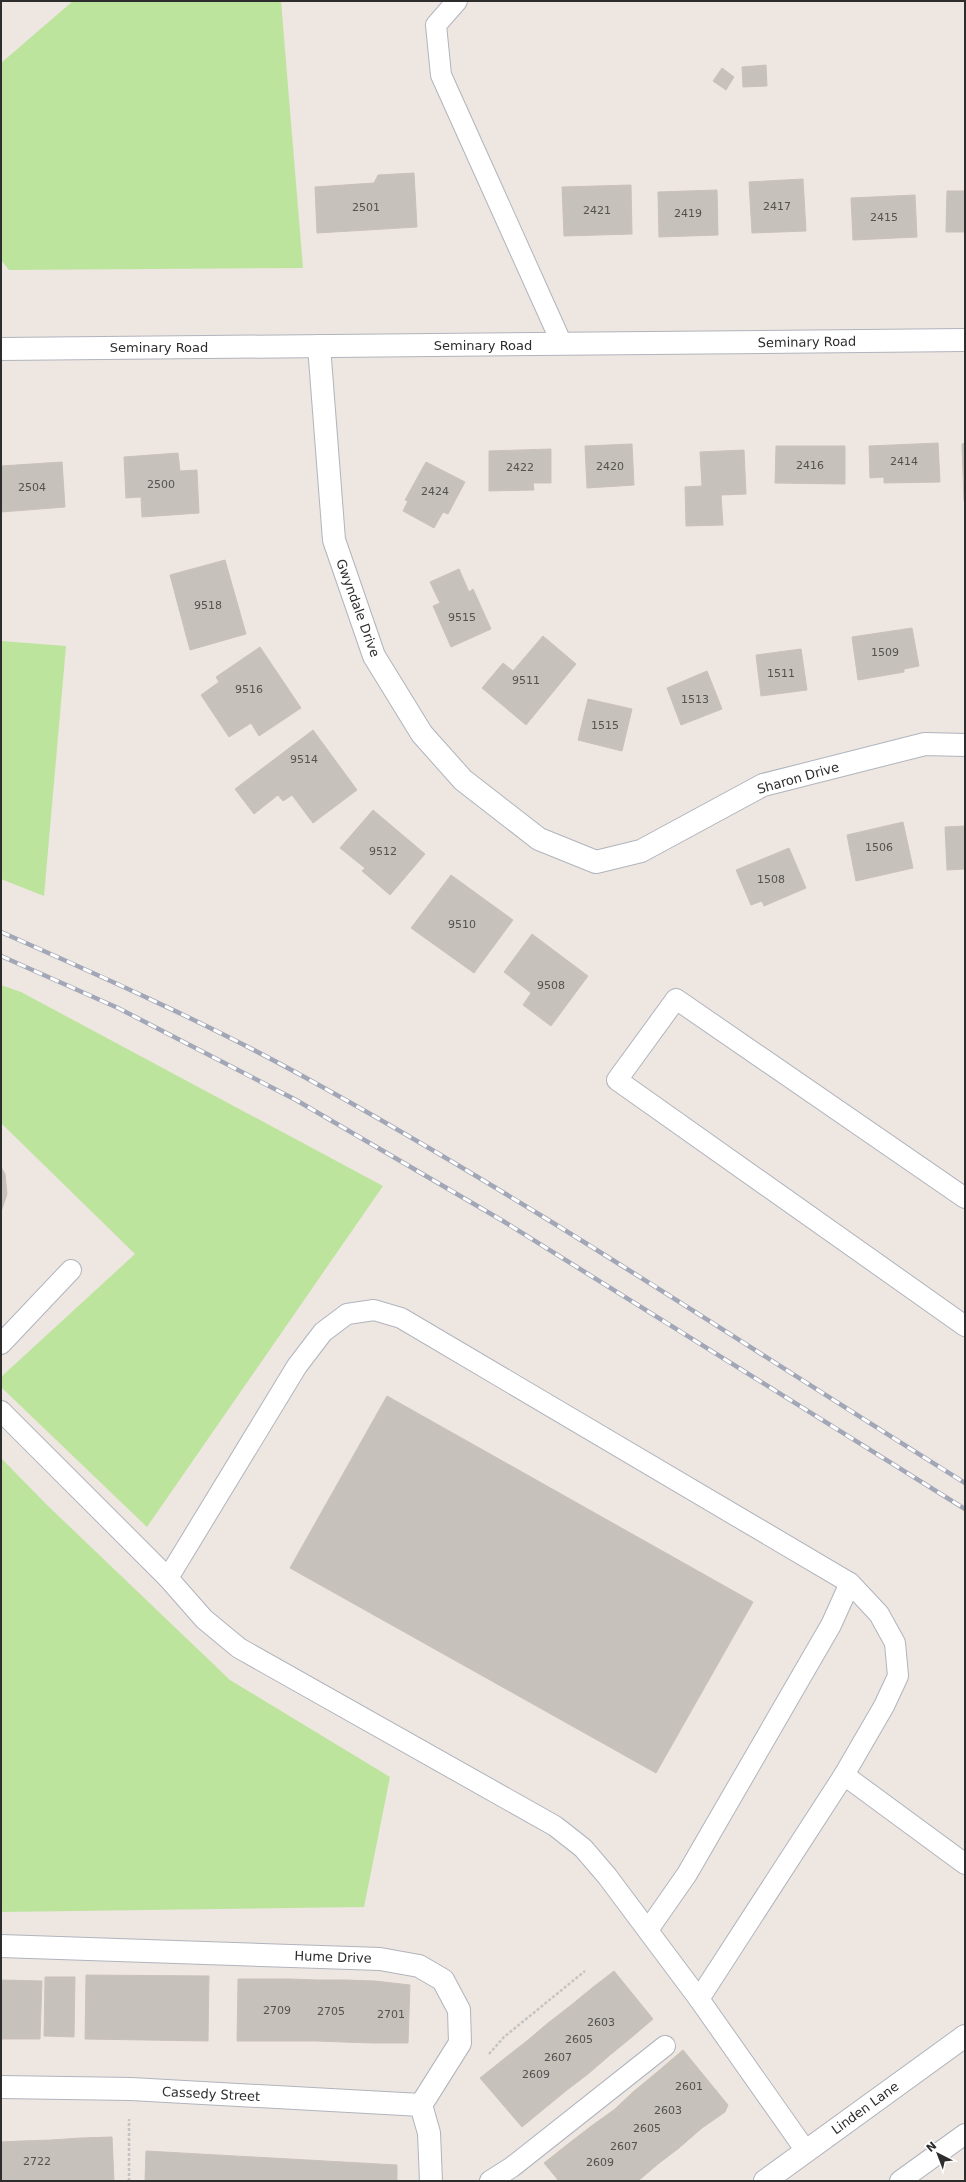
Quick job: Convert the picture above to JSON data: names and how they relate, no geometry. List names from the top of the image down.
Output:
{
  "streets": {
    "street": [
      "Seminary Road",
      "Gwyndale Drive",
      "Sharon Drive",
      "Hume Drive",
      "Cassedy Street",
      "Linden Lane"
    ]
  },
  "crossings": [
    ["Seminary Road", "Gwyndale Drive"],
    ["Gwyndale Drive", "Sharon Drive"],
    ["Hume Drive", "Cassedy Street"]
  ],
  "house_numbers": [
    "2417",
    "2501",
    "2421",
    "2419",
    "2415",
    "2414",
    "2416",
    "2420",
    "2422",
    "2500",
    "2504",
    "2424",
    "9518",
    "9515",
    "1509",
    "1511",
    "9511",
    "9516",
    "1513",
    "1515",
    "9514",
    "1506",
    "9512",
    "1508",
    "9510",
    "9508",
    "2709",
    "2705",
    "2701",
    "2603",
    "2605",
    "2607",
    "2609",
    "2601",
    "2603",
    "2605",
    "2607",
    "2722",
    "2609"
  ],
  "north": "top left"
}
